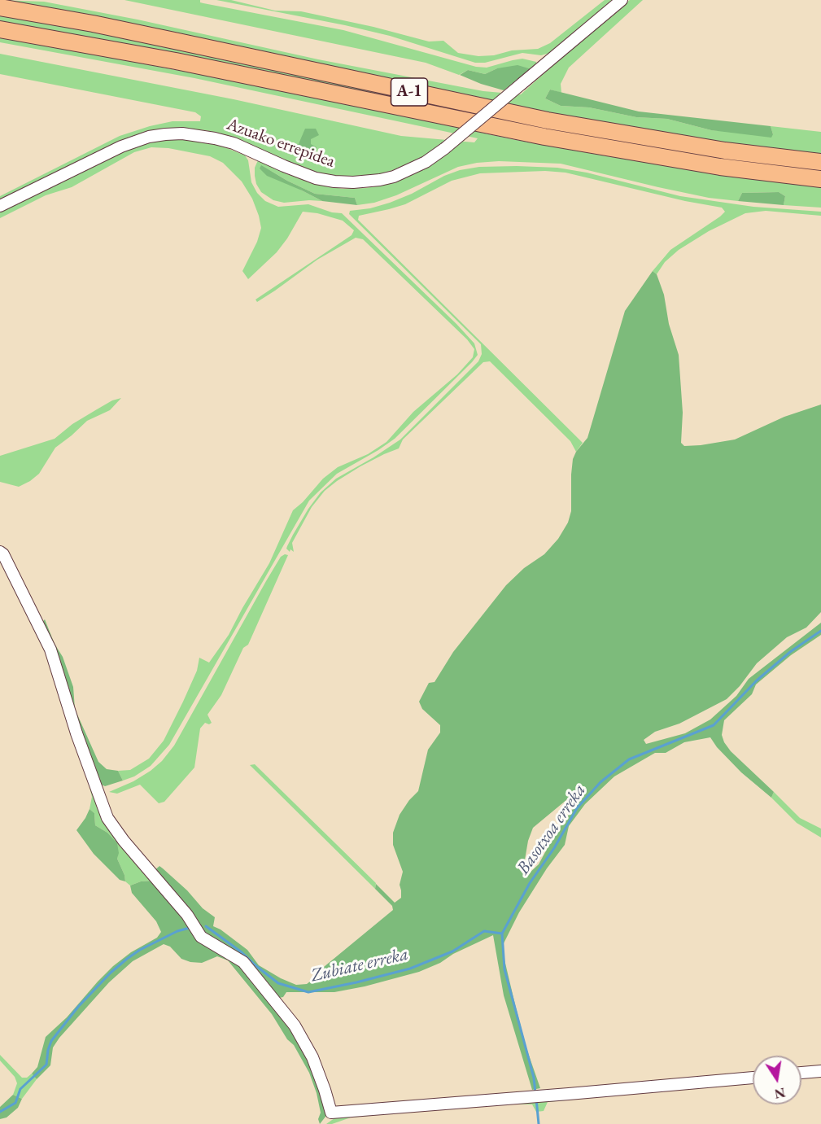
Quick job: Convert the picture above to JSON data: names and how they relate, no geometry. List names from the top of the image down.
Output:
{
  "streets": {
    "highway": ["A-1"],
    "street": ["Azuako errepidea"]
  },
  "water": ["Basotxoa erreka", "Zubiate erreka"],
  "north": "bottom"
}
